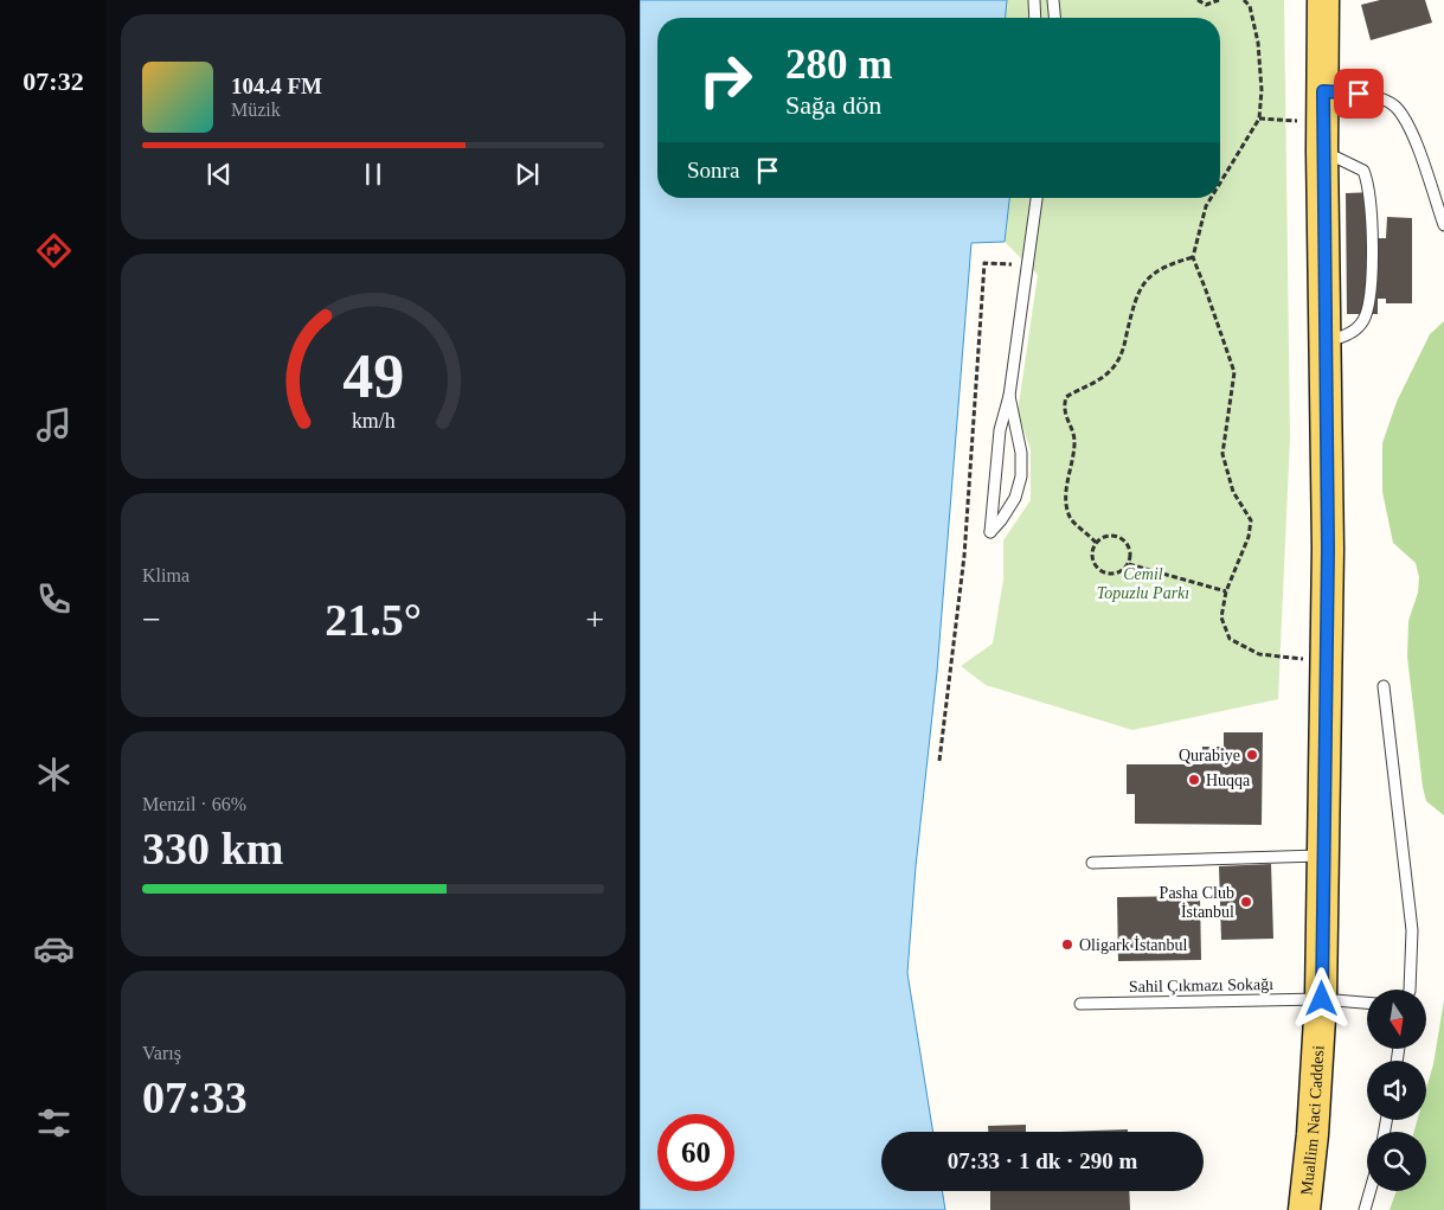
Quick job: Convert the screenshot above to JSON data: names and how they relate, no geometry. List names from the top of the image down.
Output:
{
  "streets": {
    "main road": ["Muallim Naci Caddesi"],
    "lane": ["Sahil Çıkmazı Sokağı"]
  },
  "crossings": [
    ["Sahil Çıkmazı Sokağı", "Muallim Naci Caddesi"]
  ],
  "parks": ["Cemil Topuzlu Parkı"],
  "places": [
    "Qurabiye",
    "Huqqa",
    "Pasha Club İstanbul",
    "Oligark İstanbul"
  ],
  "north": "bottom",
  "page": {
    "tabs": "07:32",
    "turn": ["280 m", "Sağa dön"],
    "song": ["104.4 FM", "Müzik"],
    "then": "Sonra",
    "tile": [
      "Klima",
      ["Menzil · 66%", "330 km"],
      ["Varış", "07:33"]
    ],
    "heat": ["−", "21.5°", "+"],
    "limit": "60",
    "trip": "07:33 · 1 dk · 290 m",
    "gauge": ["49", "km/h"]
  }
}
